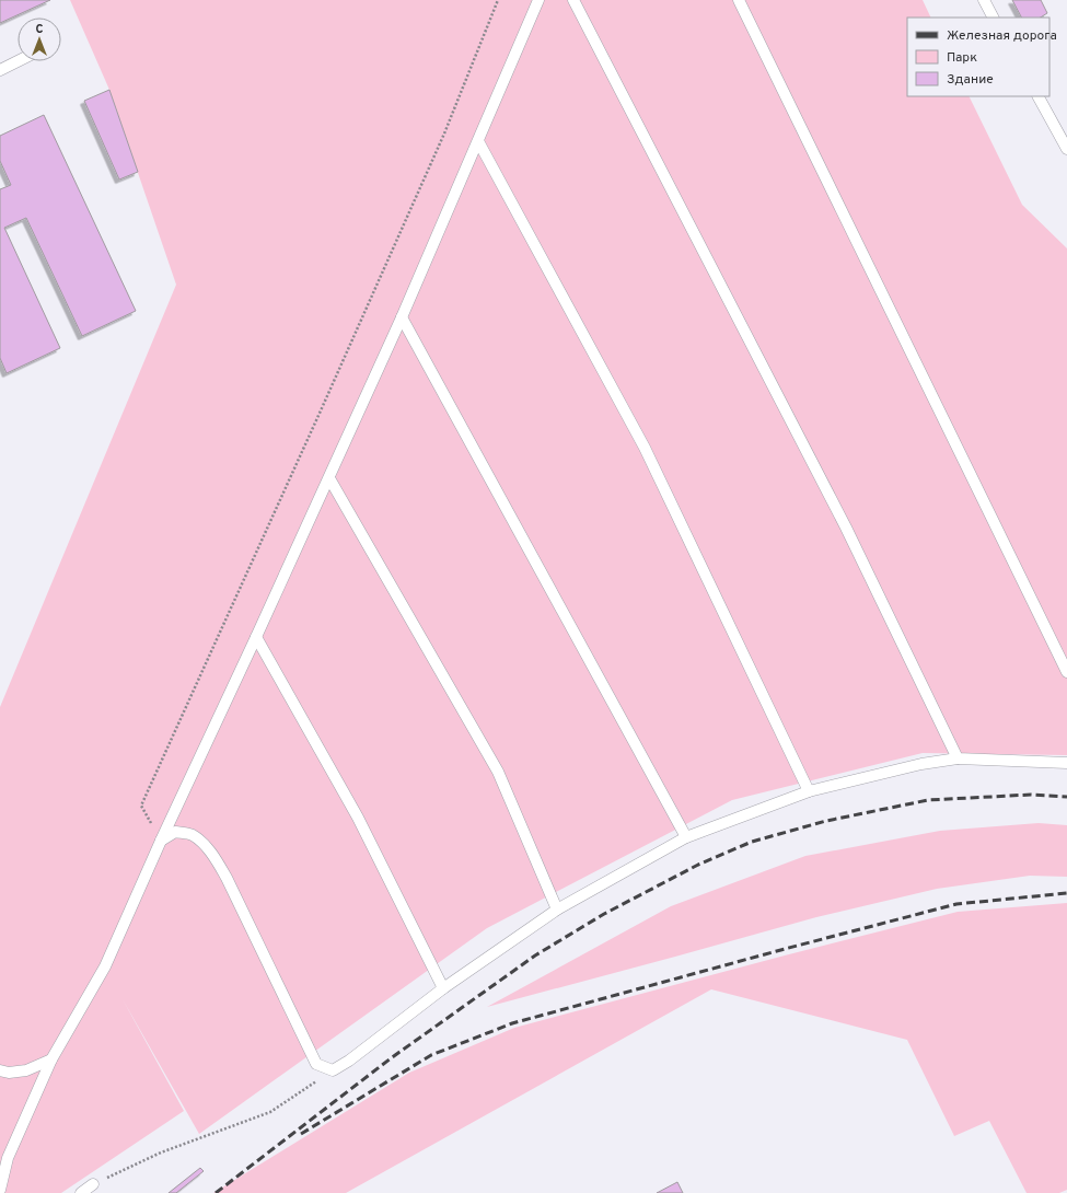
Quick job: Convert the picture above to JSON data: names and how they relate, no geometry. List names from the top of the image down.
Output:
{
  "legend": ["Железная дорога", "Парк", "Здание"],
  "north": "top"
}
